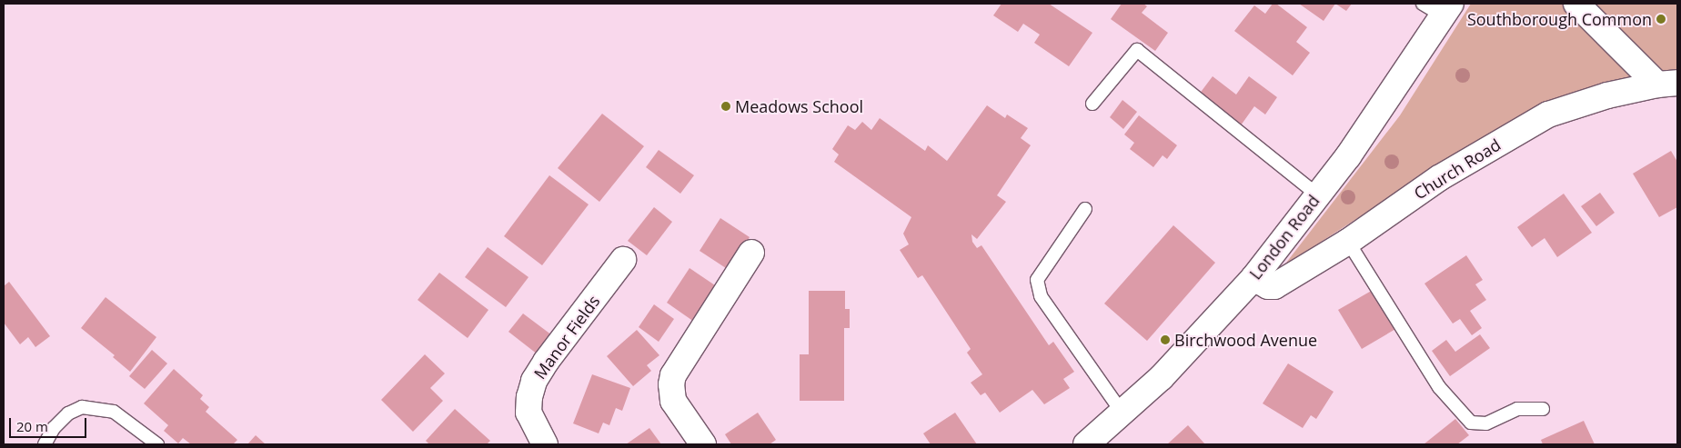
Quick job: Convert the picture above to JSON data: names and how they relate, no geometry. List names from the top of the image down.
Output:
{
  "streets": {
    "main road": ["Church Road", "London Road", "Manor Fields"]
  },
  "crossings": [
    ["Church Road", "London Road"]
  ],
  "places": ["Southborough Common", "Meadows School", "Birchwood Avenue"],
  "scale_bar": "20 m"
}
